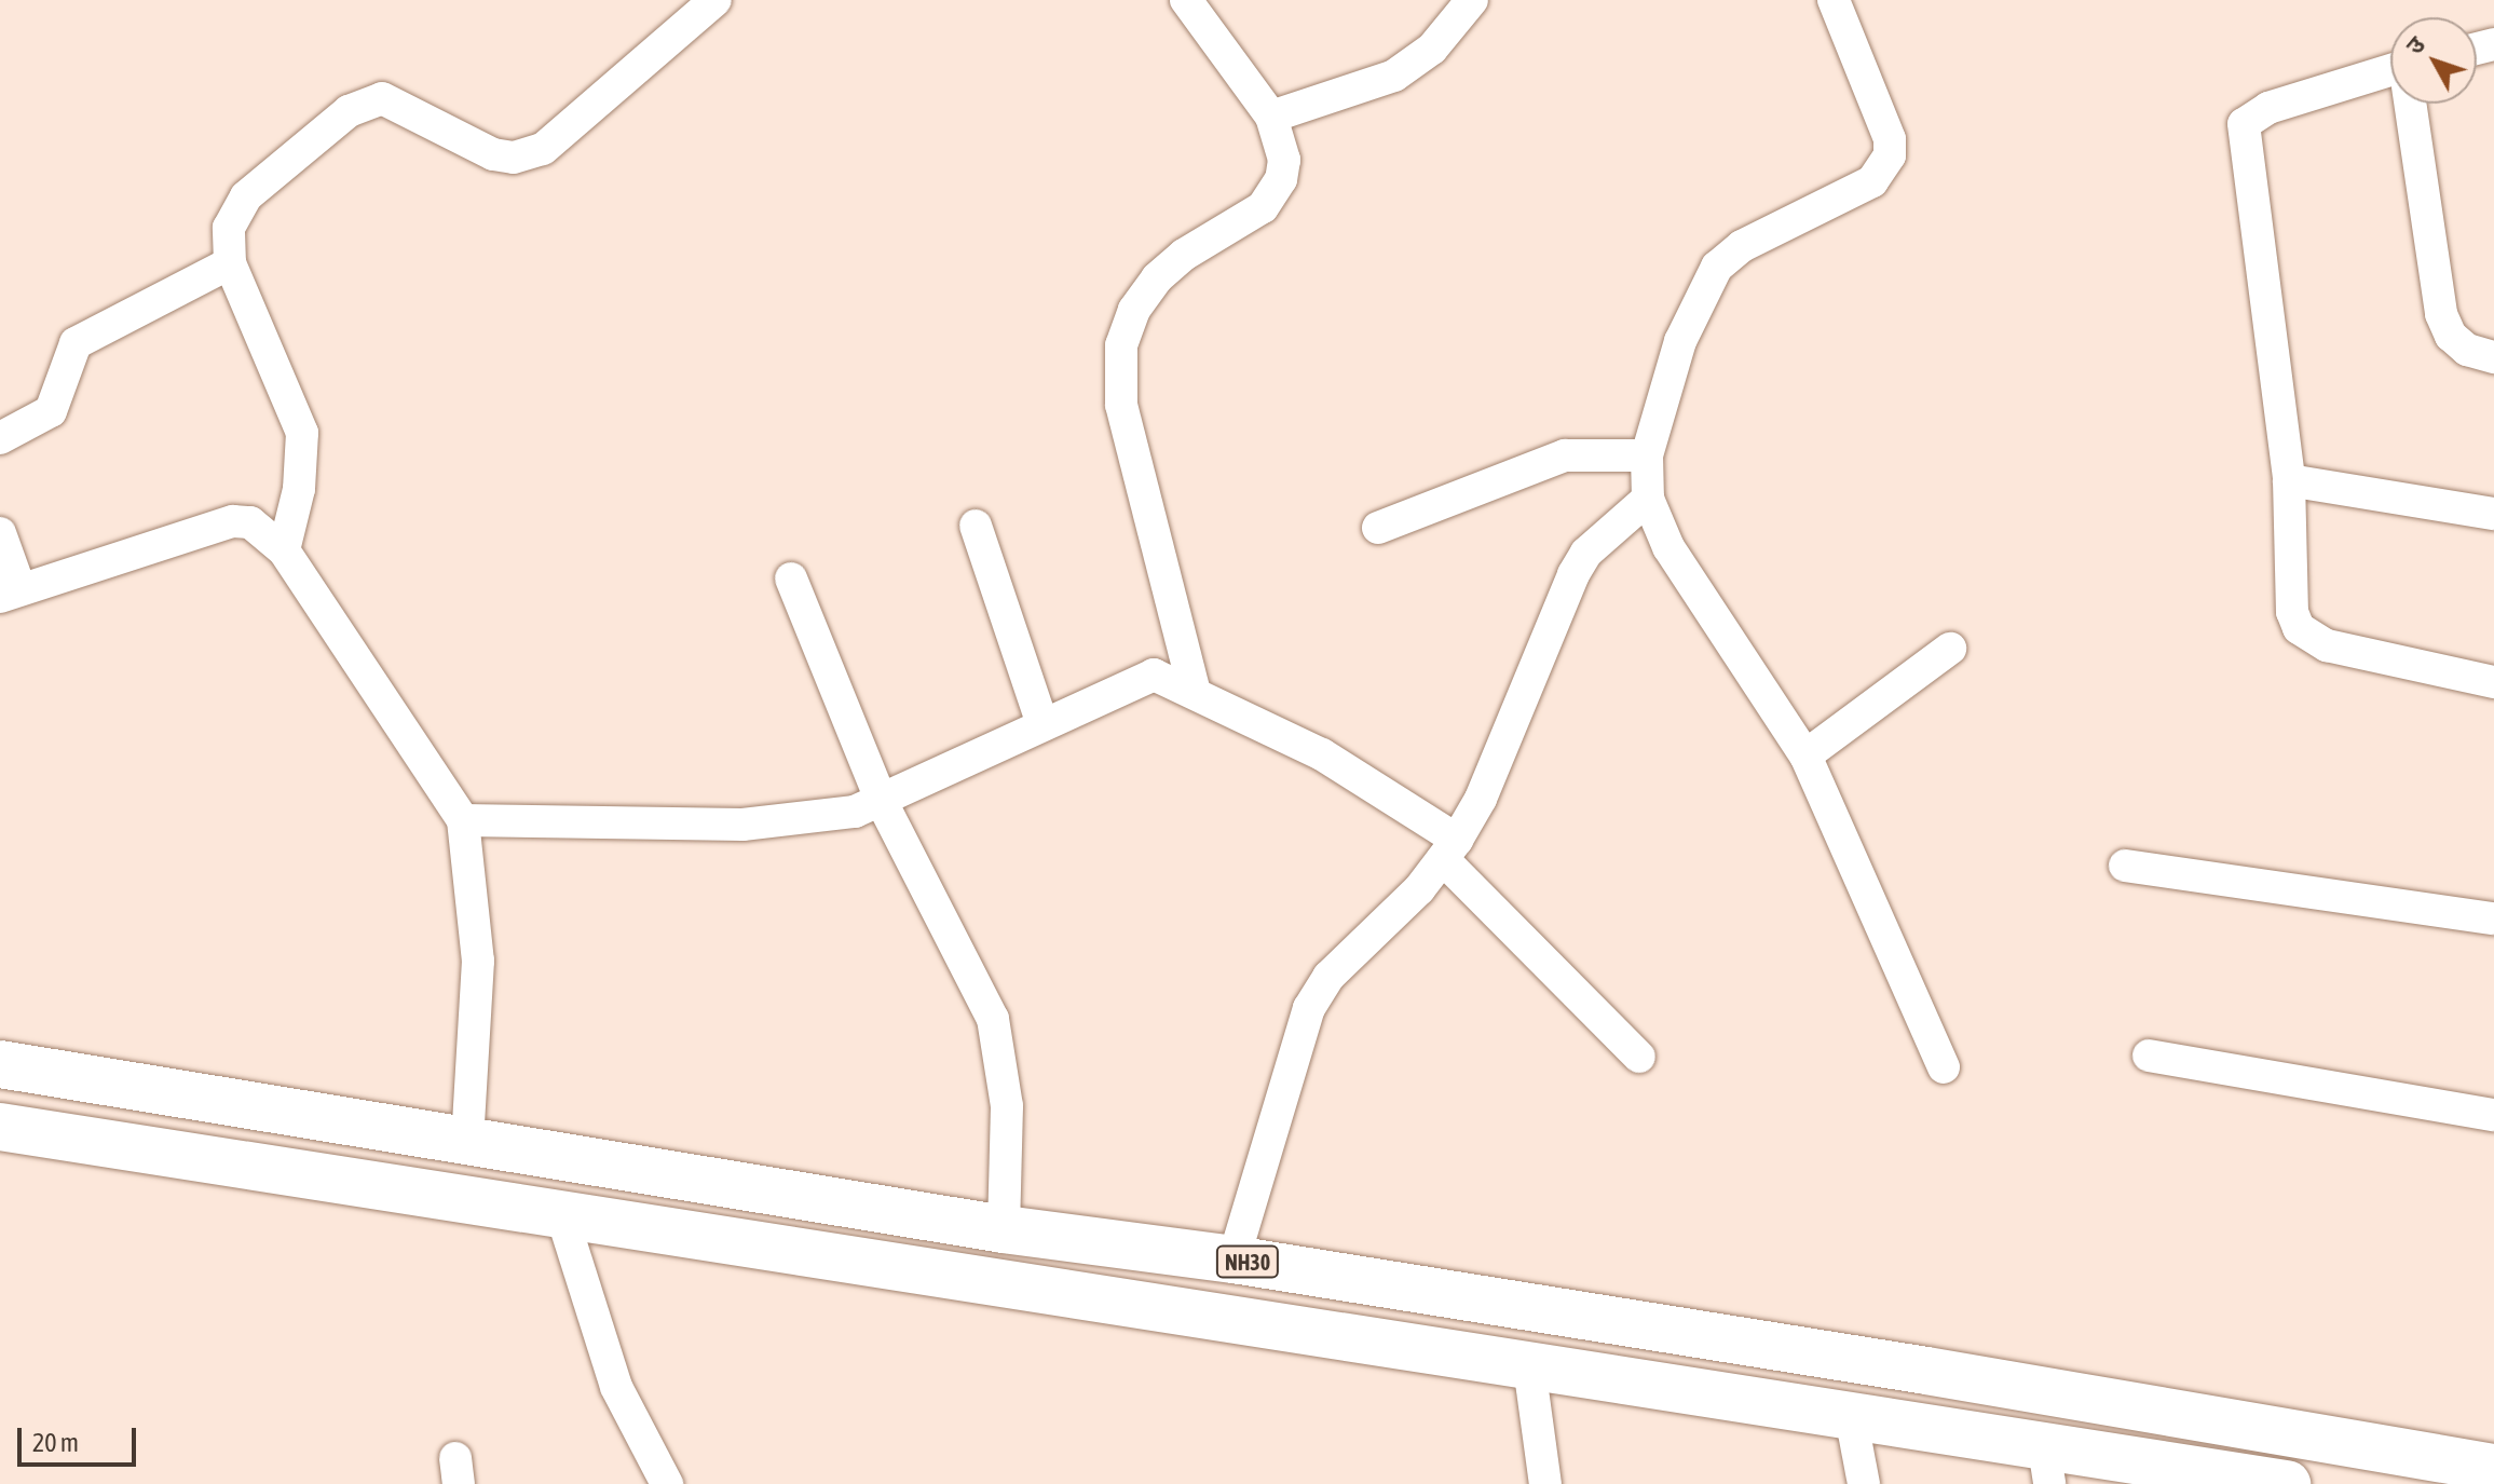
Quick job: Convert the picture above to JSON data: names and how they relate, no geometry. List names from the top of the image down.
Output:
{
  "streets": {
    "highway": ["NH30"]
  },
  "scale_bar": "20 m",
  "north": "top left"
}
